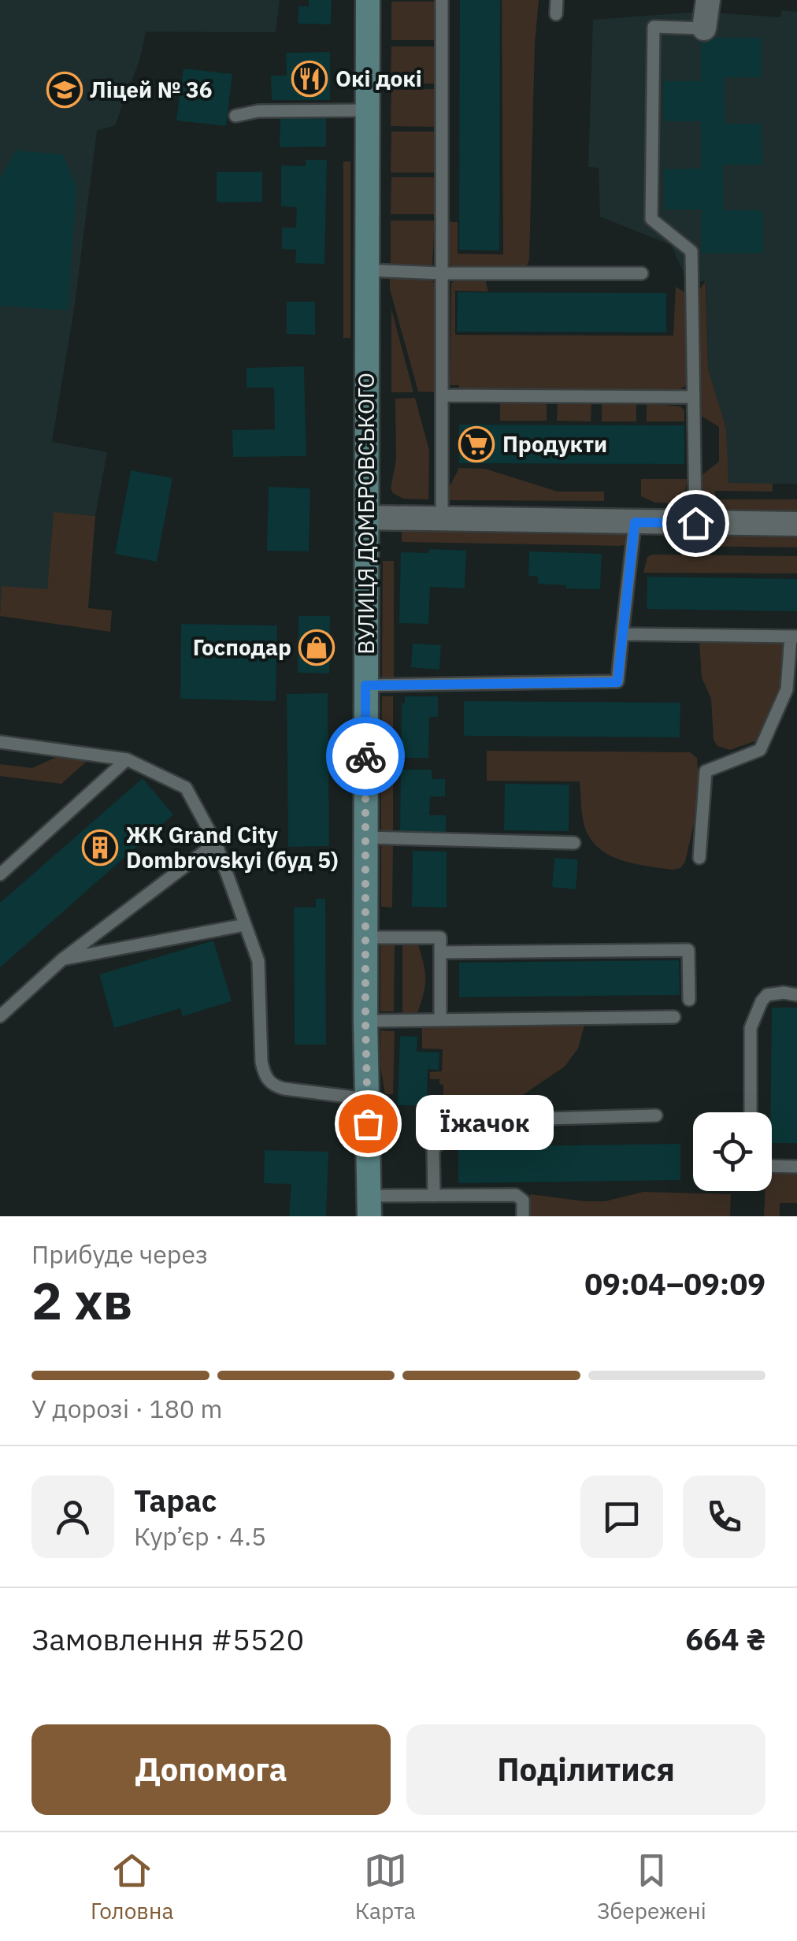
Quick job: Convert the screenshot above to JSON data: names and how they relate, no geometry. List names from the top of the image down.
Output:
{
  "streets": {
    "street": ["ВУЛИЦЯ ДОМБРОВСЬКОГО"]
  },
  "places": {
    "restaurant": ["Окі докі"],
    "school or university": ["Ліцей № 36"],
    "supermarket": ["Продукти"],
    "shop": ["Господар"],
    "building": ["ЖК Grand City Dombrovskyi (буд 5)"],
    "other": ["Їжачок"]
  },
  "page": {
    "bubble": "Їжачок",
    "heading": ["2 хв", "Прибуде через", "09:04–09:09"],
    "panel": [
      "Тарас",
      "Кур’єр · 4.5",
      "Замовлення #5520",
      "664 ₴"
    ],
    "bar": "У дорозі · 180 m",
    "buttons": ["Допомога", "Поділитися"],
    "tabs": ["Головна", "Карта", "Збережені"]
  }
}
